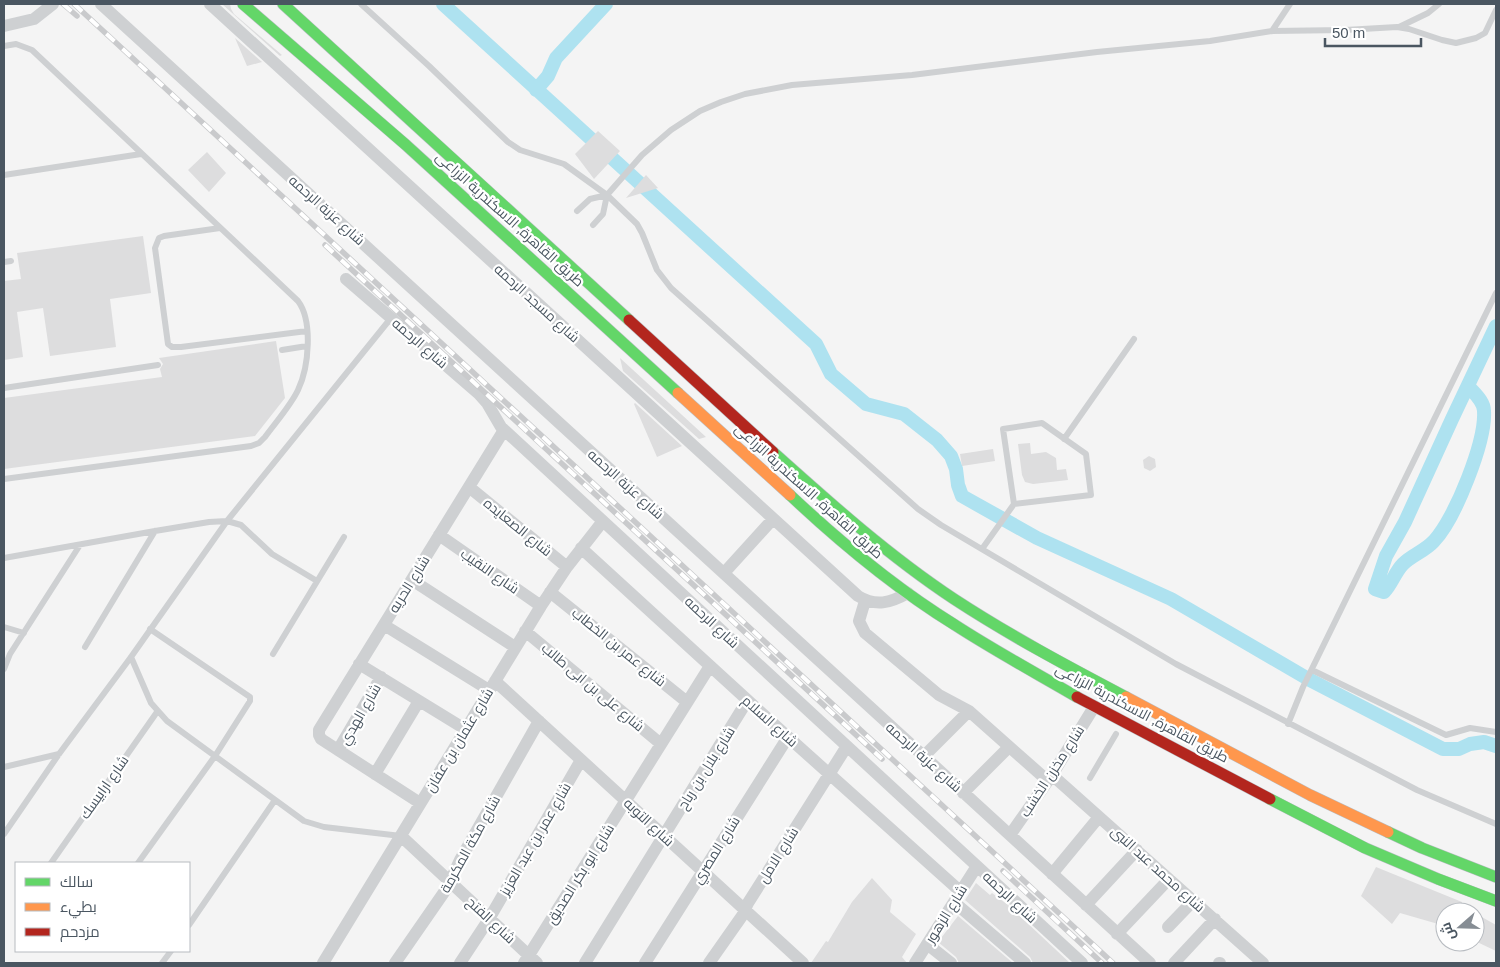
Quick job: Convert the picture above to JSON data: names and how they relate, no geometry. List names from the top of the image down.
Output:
{
  "streets": {
    "highway": ["طريق القاهرة, الاسكندرية الزراعى"],
    "street": [
      "شارع عزبة الرحمه",
      "شارع مسجد الرحمه",
      "شارع الرحمه",
      "شارع الصعايده",
      "شارع النقيب",
      "شارع الحريه",
      "شارع عمر بن الخطاب",
      "شارع على بن ابى طالب",
      "شارع الهدي",
      "شارع السلام",
      "شارع عثمان بن عفان",
      "شارع بلال بن رباح",
      "شارع مخزن الخشب",
      "شارع التوبه",
      "شارع عمر بن عبد العزيز",
      "شارع مكة المكرمة",
      "شارع المصري",
      "شارع الامل",
      "شارع محمد عبد النبى",
      "شارع ابو بكر الصديق",
      "شارع الزهور",
      "شارع الفتح"
    ],
    "lane": ["شارع ارابيسك"]
  },
  "crossings": [
    ["شارع عزبة الرحمه", "شارع مخزن الخشب"],
    ["طريق القاهرة, الاسكندرية الزراعى", "شارع مخزن الخشب"],
    ["شارع الرحمه", "شارع الحريه"],
    ["شارع الرحمه", "شارع عثمان بن عفان"],
    ["شارع الرحمه", "شارع الامل"],
    ["شارع الرحمه", "شارع الزهور"],
    ["شارع الصعايده", "شارع الحريه"],
    ["شارع الصعايده", "شارع عثمان بن عفان"],
    ["شارع النقيب", "شارع الحريه"],
    ["شارع النقيب", "شارع عثمان بن عفان"],
    ["شارع الحريه", "شارع الهدي"],
    ["شارع الحريه", "شارع التوبه"],
    ["شارع عمر بن الخطاب", "شارع عثمان بن عفان"],
    ["شارع عمر بن الخطاب", "شارع ابو بكر الصديق"],
    ["شارع على بن ابى طالب", "شارع عثمان بن عفان"],
    ["شارع على بن ابى طالب", "شارع ابو بكر الصديق"],
    ["شارع السلام", "شارع عثمان بن عفان"],
    ["شارع السلام", "شارع بلال بن رباح"],
    ["شارع السلام", "شارع المصري"],
    ["شارع السلام", "شارع الامل"],
    ["شارع السلام", "شارع ابو بكر الصديق"],
    ["شارع السلام", "شارع الزهور"],
    ["شارع عثمان بن عفان", "شارع التوبه"],
    ["شارع عثمان بن عفان", "شارع الفتح"],
    ["شارع بلال بن رباح", "شارع التوبه"],
    ["شارع مخزن الخشب", "شارع محمد عبد النبى"],
    ["شارع التوبه", "شارع عمر بن عبد العزيز"],
    ["شارع التوبه", "شارع مكة المكرمة"],
    ["شارع التوبه", "شارع المصري"],
    ["شارع التوبه", "شارع الامل"],
    ["شارع التوبه", "شارع ابو بكر الصديق"],
    ["شارع عمر بن عبد العزيز", "شارع الفتح"],
    ["شارع مكة المكرمة", "شارع الفتح"],
    ["شارع ابو بكر الصديق", "شارع الفتح"]
  ],
  "legend": ["سالك", "بطيء", "مزدحم"],
  "scale_bar": "50 m",
  "north": "left"
}
